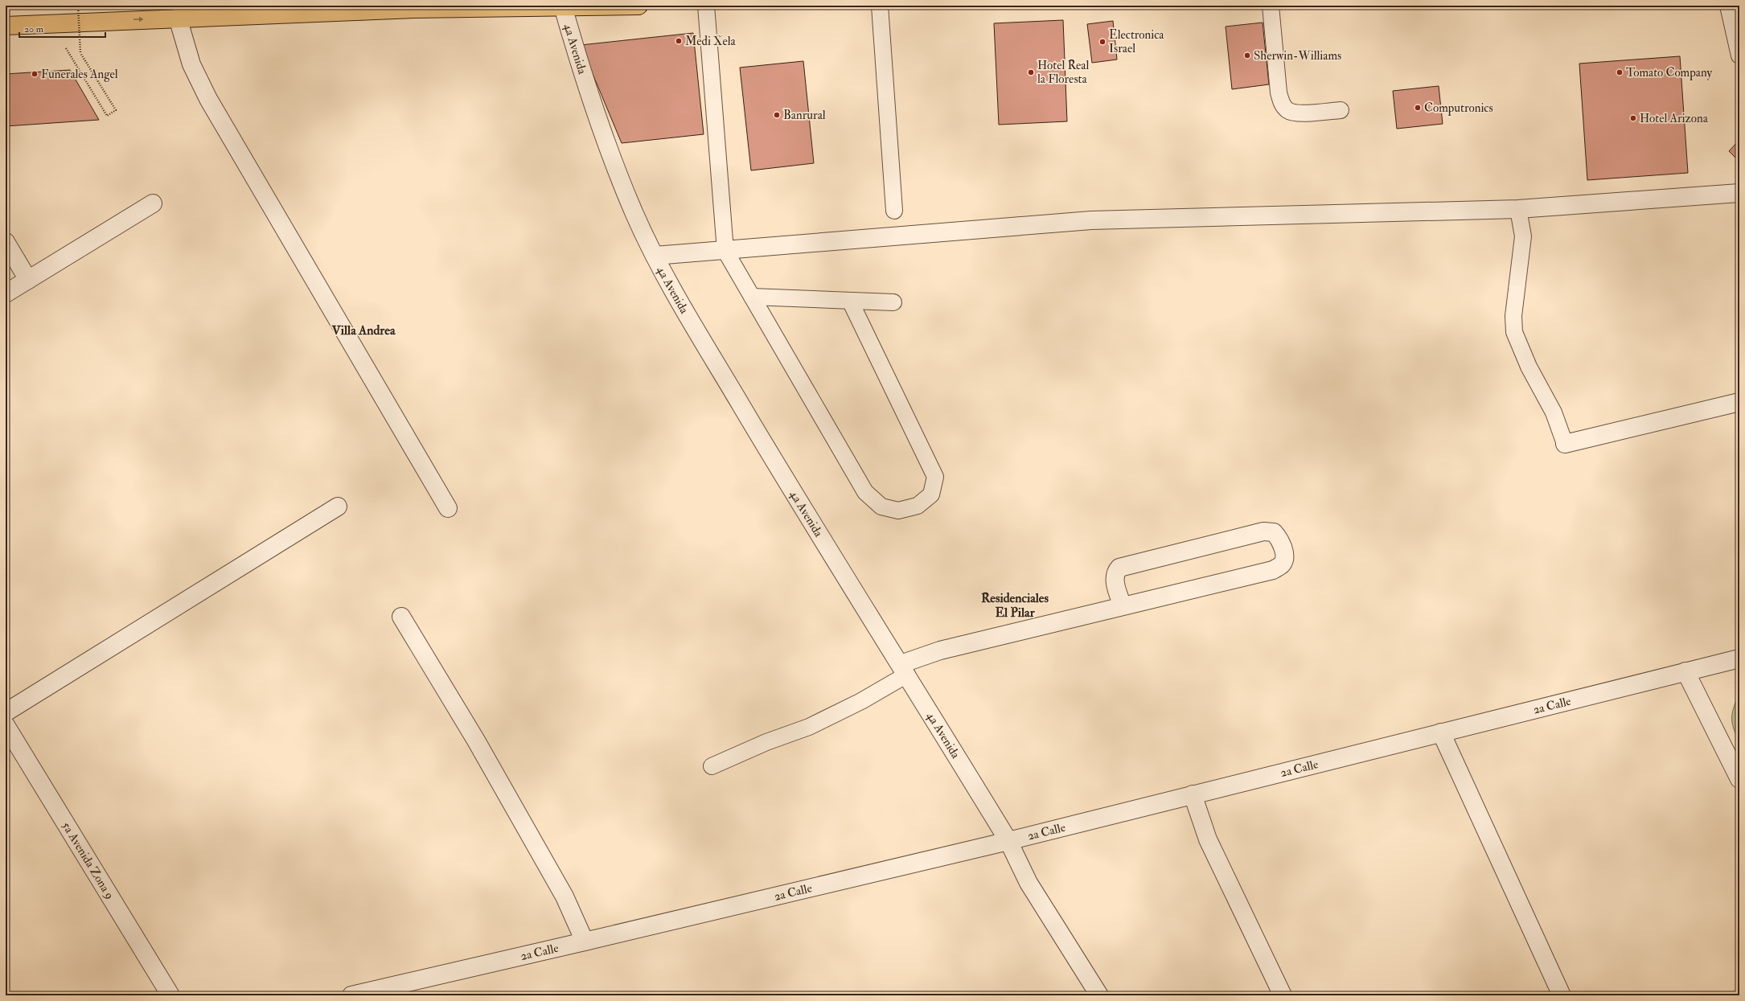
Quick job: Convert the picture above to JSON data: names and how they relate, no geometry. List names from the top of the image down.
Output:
{
  "streets": {
    "street": ["4a Avenida", "2a Calle", "5a Avenida Zona 9"]
  },
  "crossings": [
    ["4a Avenida", "2a Calle"]
  ],
  "districts": ["Villa Andrea", "Residenciales El Pilar"],
  "places": [
    "Medi Xela",
    "Electronica Israel",
    "Sherwin-Williams",
    "Hotel Real la Floresta",
    "Tomato Company",
    "Funerales Angel",
    "Computronics",
    "Banrural",
    "Hotel Arizona"
  ],
  "scale_bar": "20 m"
}
